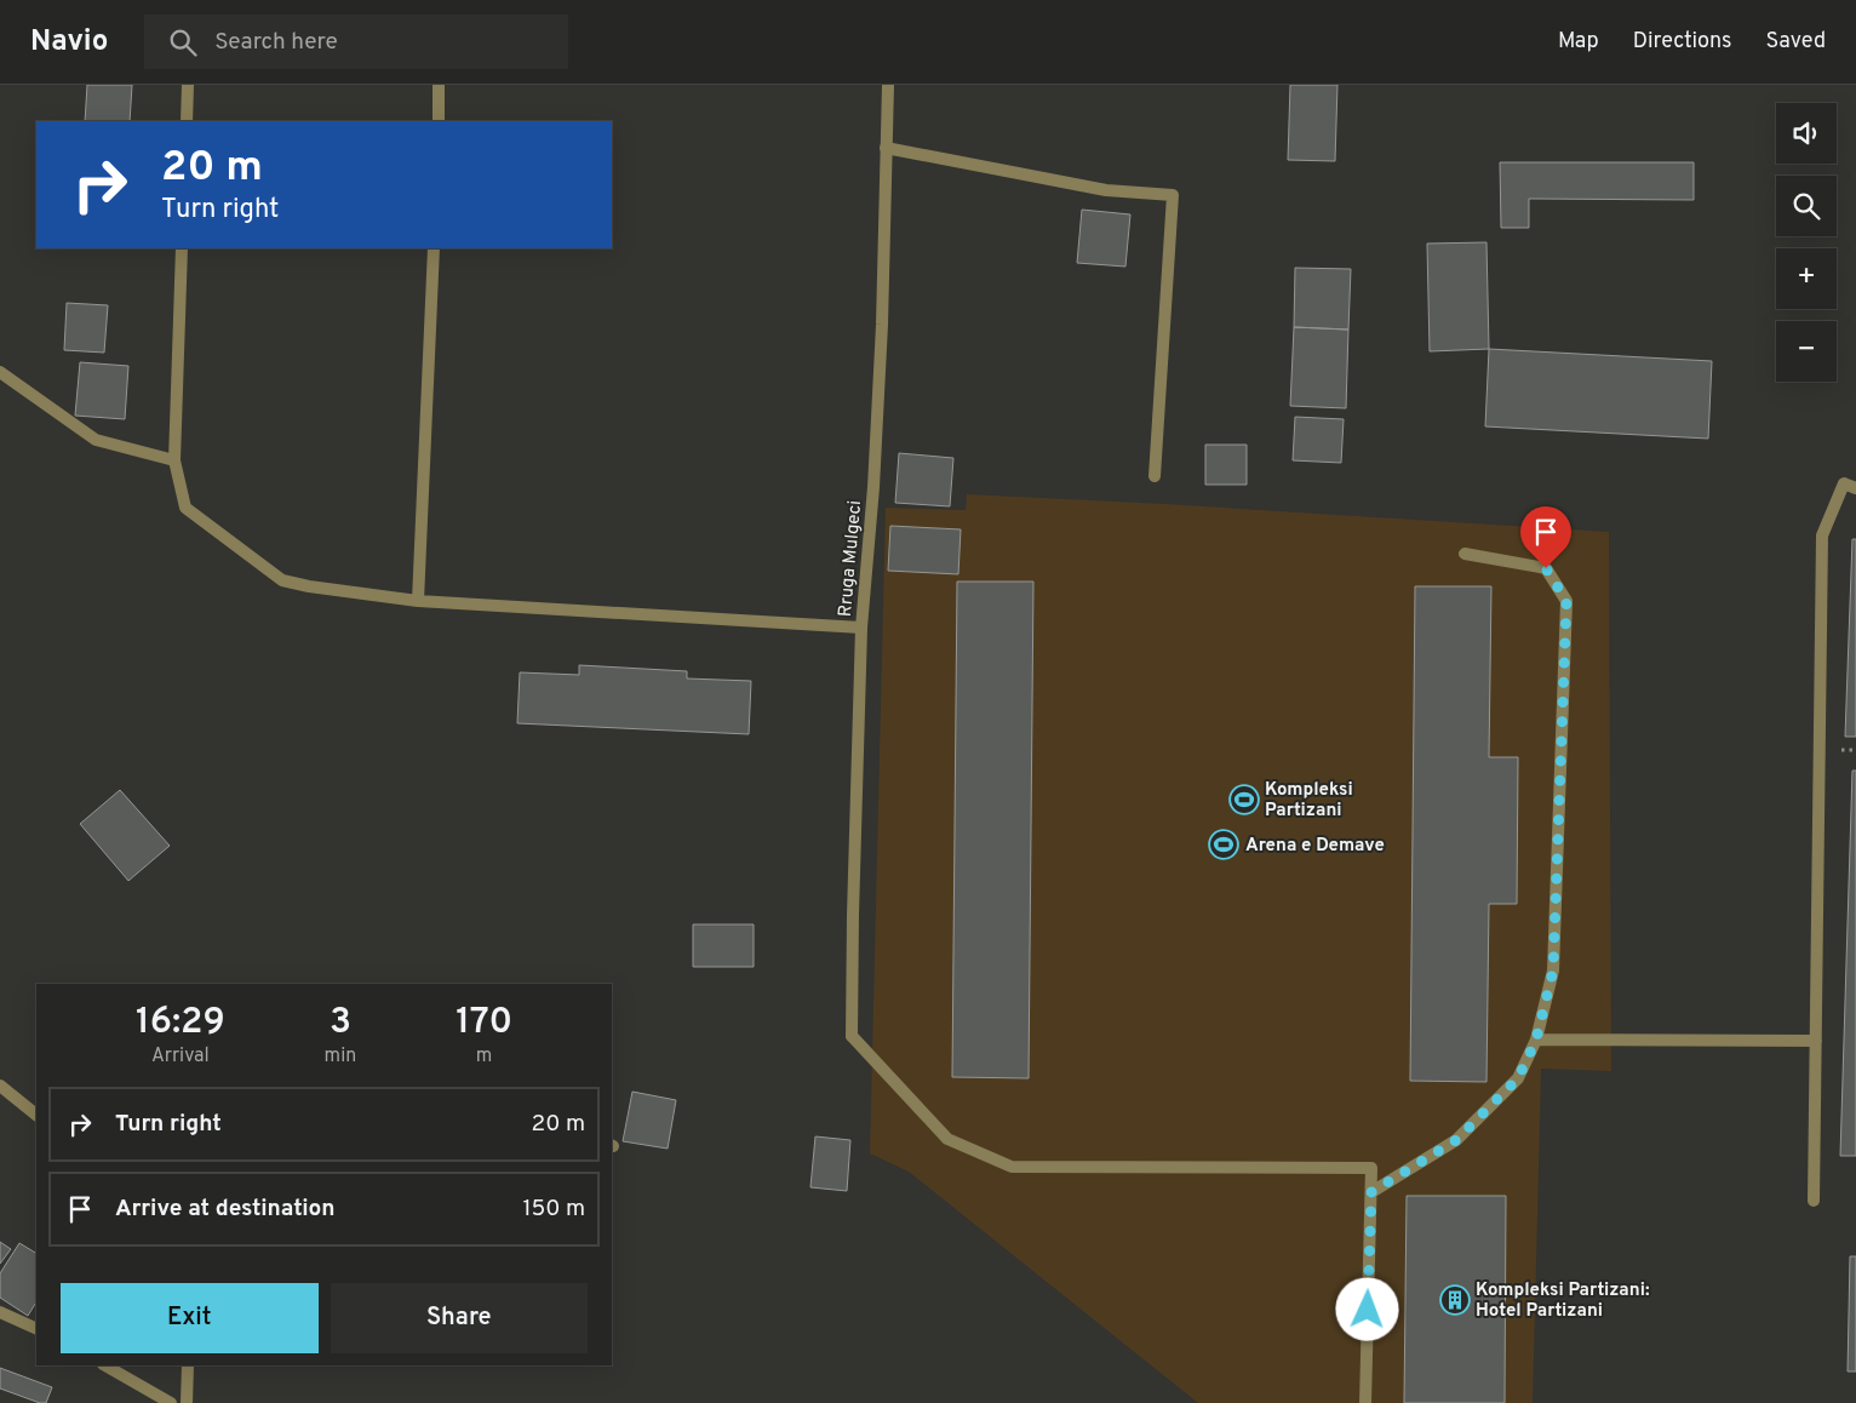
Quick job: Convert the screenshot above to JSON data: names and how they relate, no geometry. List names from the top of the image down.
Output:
{
  "streets": {
    "street": ["Rruga Mulgeci"]
  },
  "places": {
    "sports": ["Kompleksi Partizani", "Arena e Demave"],
    "building": ["Kompleksi Partizani: Hotel Partizani"]
  },
  "page": {
    "header": "Navio",
    "search": "Search here",
    "nav": ["Map", "Directions", "Saved"],
    "map_buttons": ["+", "−"],
    "turn": ["20 m", "Turn right"],
    "eta": [
      "16:29",
      "Arrival",
      "3",
      "min",
      "170",
      "m"
    ],
    "list": [
      {
        "name": "Turn right",
        "value": "20 m"
      },
      {
        "name": "Arrive at destination",
        "value": "150 m"
      }
    ],
    "buttons": ["Exit", "Share"]
  }
}
